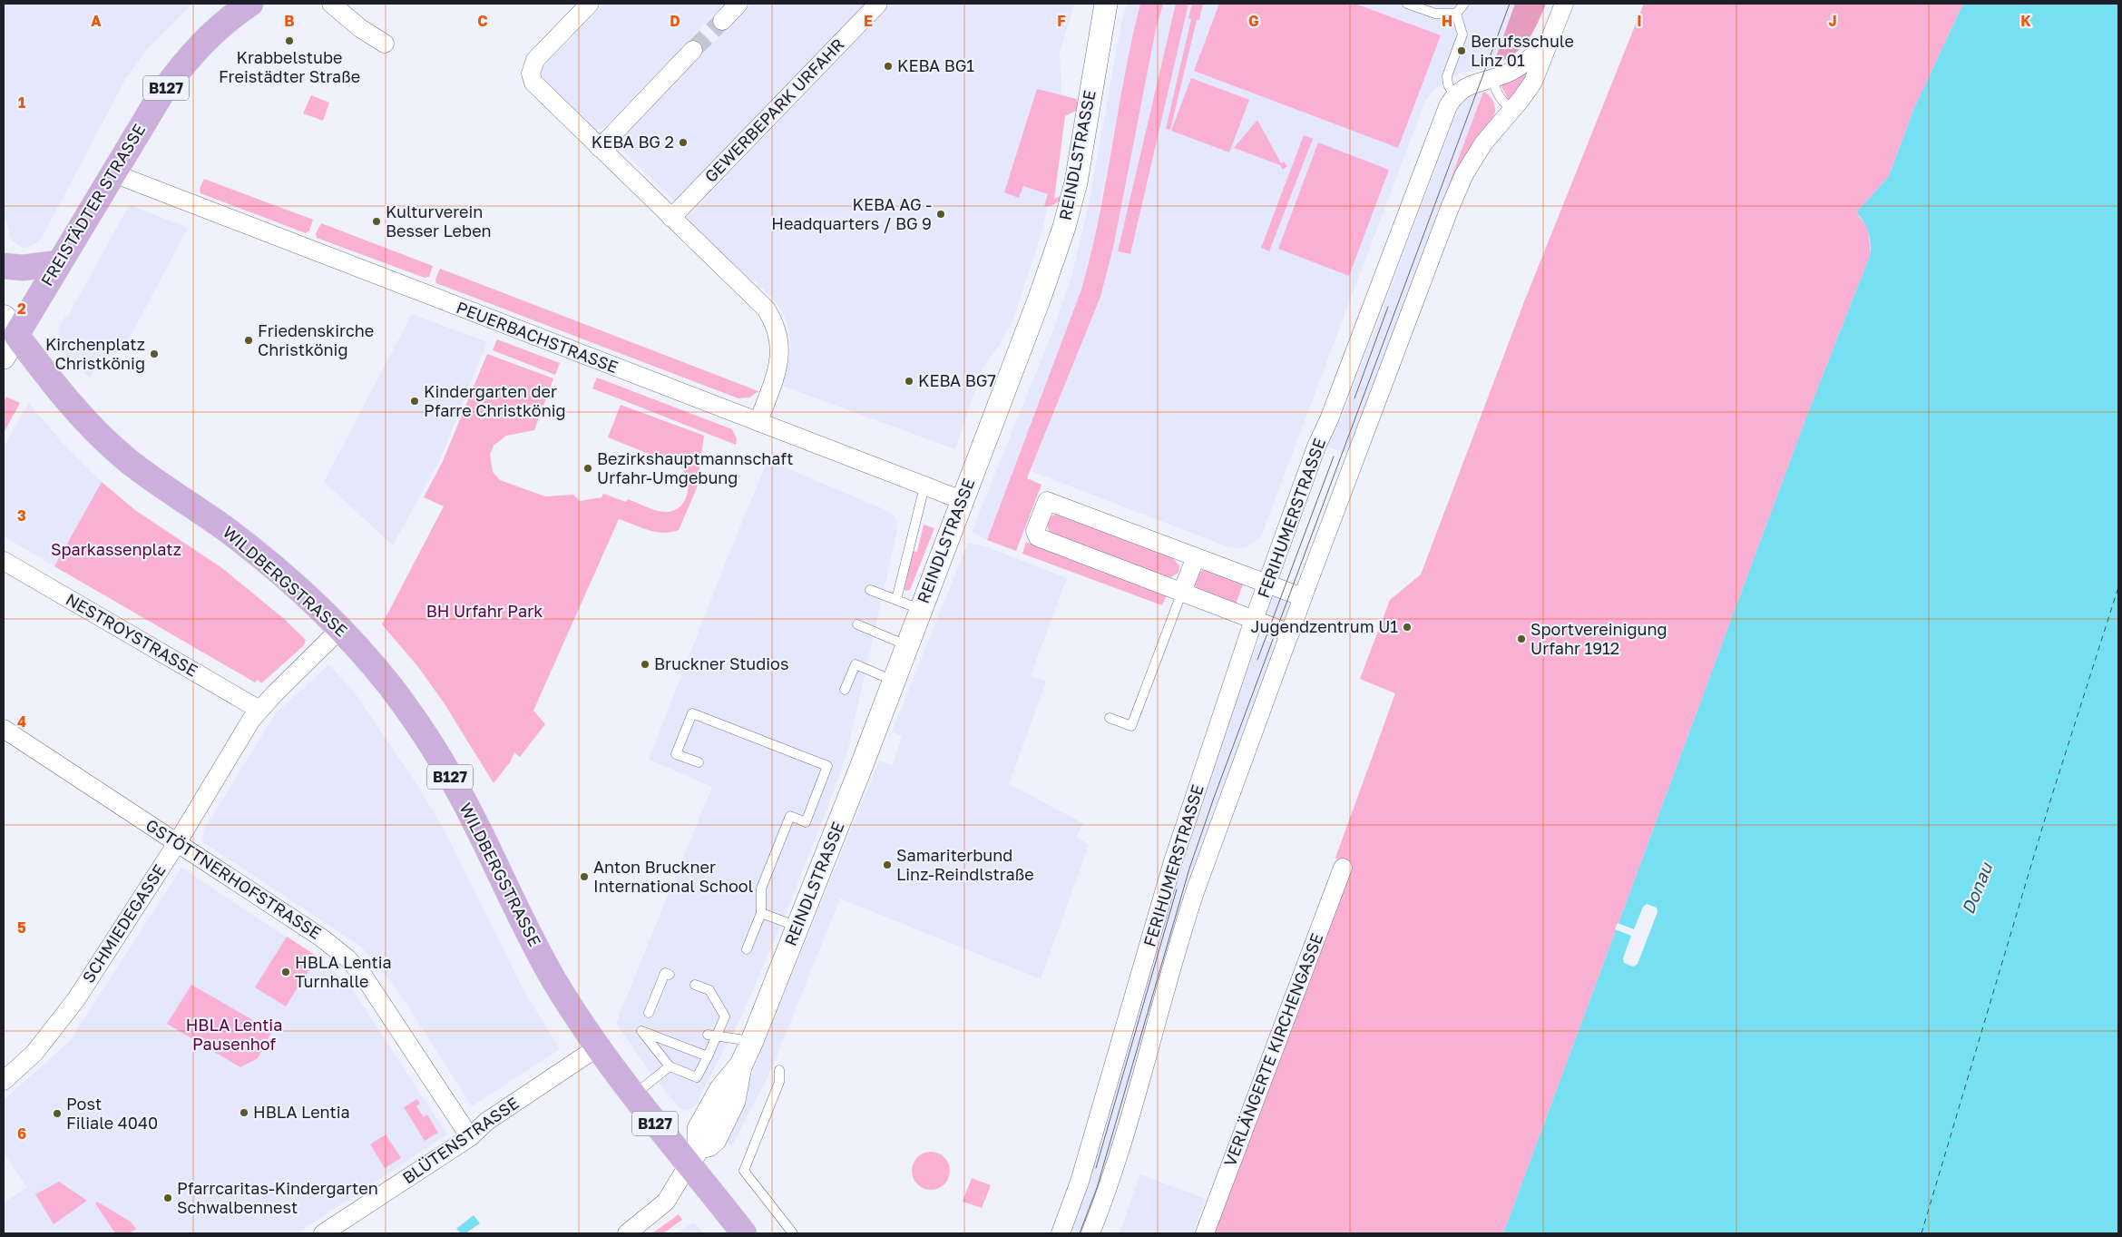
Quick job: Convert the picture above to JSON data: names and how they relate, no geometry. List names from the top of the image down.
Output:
{
  "streets": {
    "main road": ["B127", "FREISTÄDTER STRASSE", "WILDBERGSTRASSE"],
    "street": [
      "GEWERBEPARK URFAHR",
      "REINDLSTRASSE",
      "PEUERBACHSTRASSE",
      "FERIHUMERSTRASSE",
      "NESTROYSTRASSE",
      "GSTÖTTNERHOFSTRASSE",
      "SCHMIEDEGASSE",
      "VERLÄNGERTE KIRCHENGASSE",
      "BLÜTENSTRASSE"
    ]
  },
  "crossings": [
    ["REINDLSTRASSE", "PEUERBACHSTRASSE"],
    ["REINDLSTRASSE", "WILDBERGSTRASSE"],
    ["FREISTÄDTER STRASSE", "PEUERBACHSTRASSE"],
    ["FREISTÄDTER STRASSE", "WILDBERGSTRASSE"],
    ["WILDBERGSTRASSE", "BLÜTENSTRASSE"],
    ["NESTROYSTRASSE", "SCHMIEDEGASSE"],
    ["GSTÖTTNERHOFSTRASSE", "SCHMIEDEGASSE"],
    ["GSTÖTTNERHOFSTRASSE", "BLÜTENSTRASSE"]
  ],
  "water": ["Donau"],
  "parks": ["Sparkassenplatz", "BH Urfahr Park", "HBLA Lentia Pausenhof"],
  "places": [
    "Krabbelstube Freistädter Straße",
    "Berufsschule Linz 01",
    "KEBA BG1",
    "KEBA BG 2",
    "KEBA AG - Headquarters / BG 9",
    "Kulturverein Besser Leben",
    "Friedenskirche Christkönig",
    "Kirchenplatz Christkönig",
    "KEBA BG7",
    "Kindergarten der Pfarre Christkönig",
    "Bezirkshauptmannschaft Urfahr-Umgebung",
    "Jugendzentrum U1",
    "Sportvereinigung Urfahr 1912",
    "Bruckner Studios",
    "Samariterbund Linz-Reindlstraße",
    "Anton Bruckner International School",
    "HBLA Lentia Turnhalle",
    "HBLA Lentia",
    "Post Filiale 4040",
    "Pfarrcaritas-Kindergarten Schwalbennest"
  ],
  "grid": {
    "columns": [
      "A",
      "B",
      "C",
      "D",
      "E",
      "F",
      "G",
      "H",
      "I",
      "J",
      "K"
    ],
    "rows": [
      "1",
      "2",
      "3",
      "4",
      "5",
      "6"
    ]
  }
}
